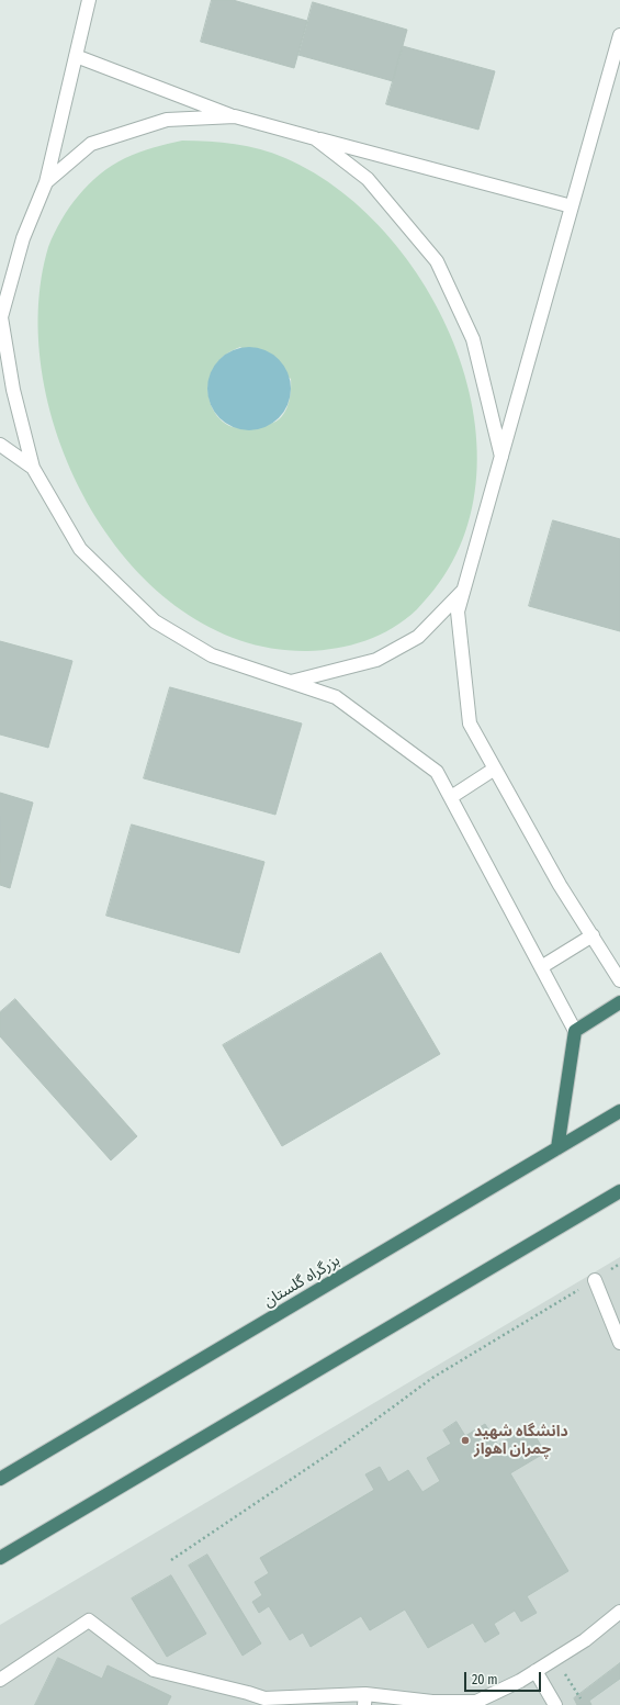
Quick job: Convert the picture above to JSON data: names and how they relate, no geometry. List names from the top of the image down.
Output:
{
  "streets": {
    "highway": ["بزرگراه گلستان"]
  },
  "places": ["دانشگاه شهید چمران اهواز"],
  "scale_bar": "20 m"
}
